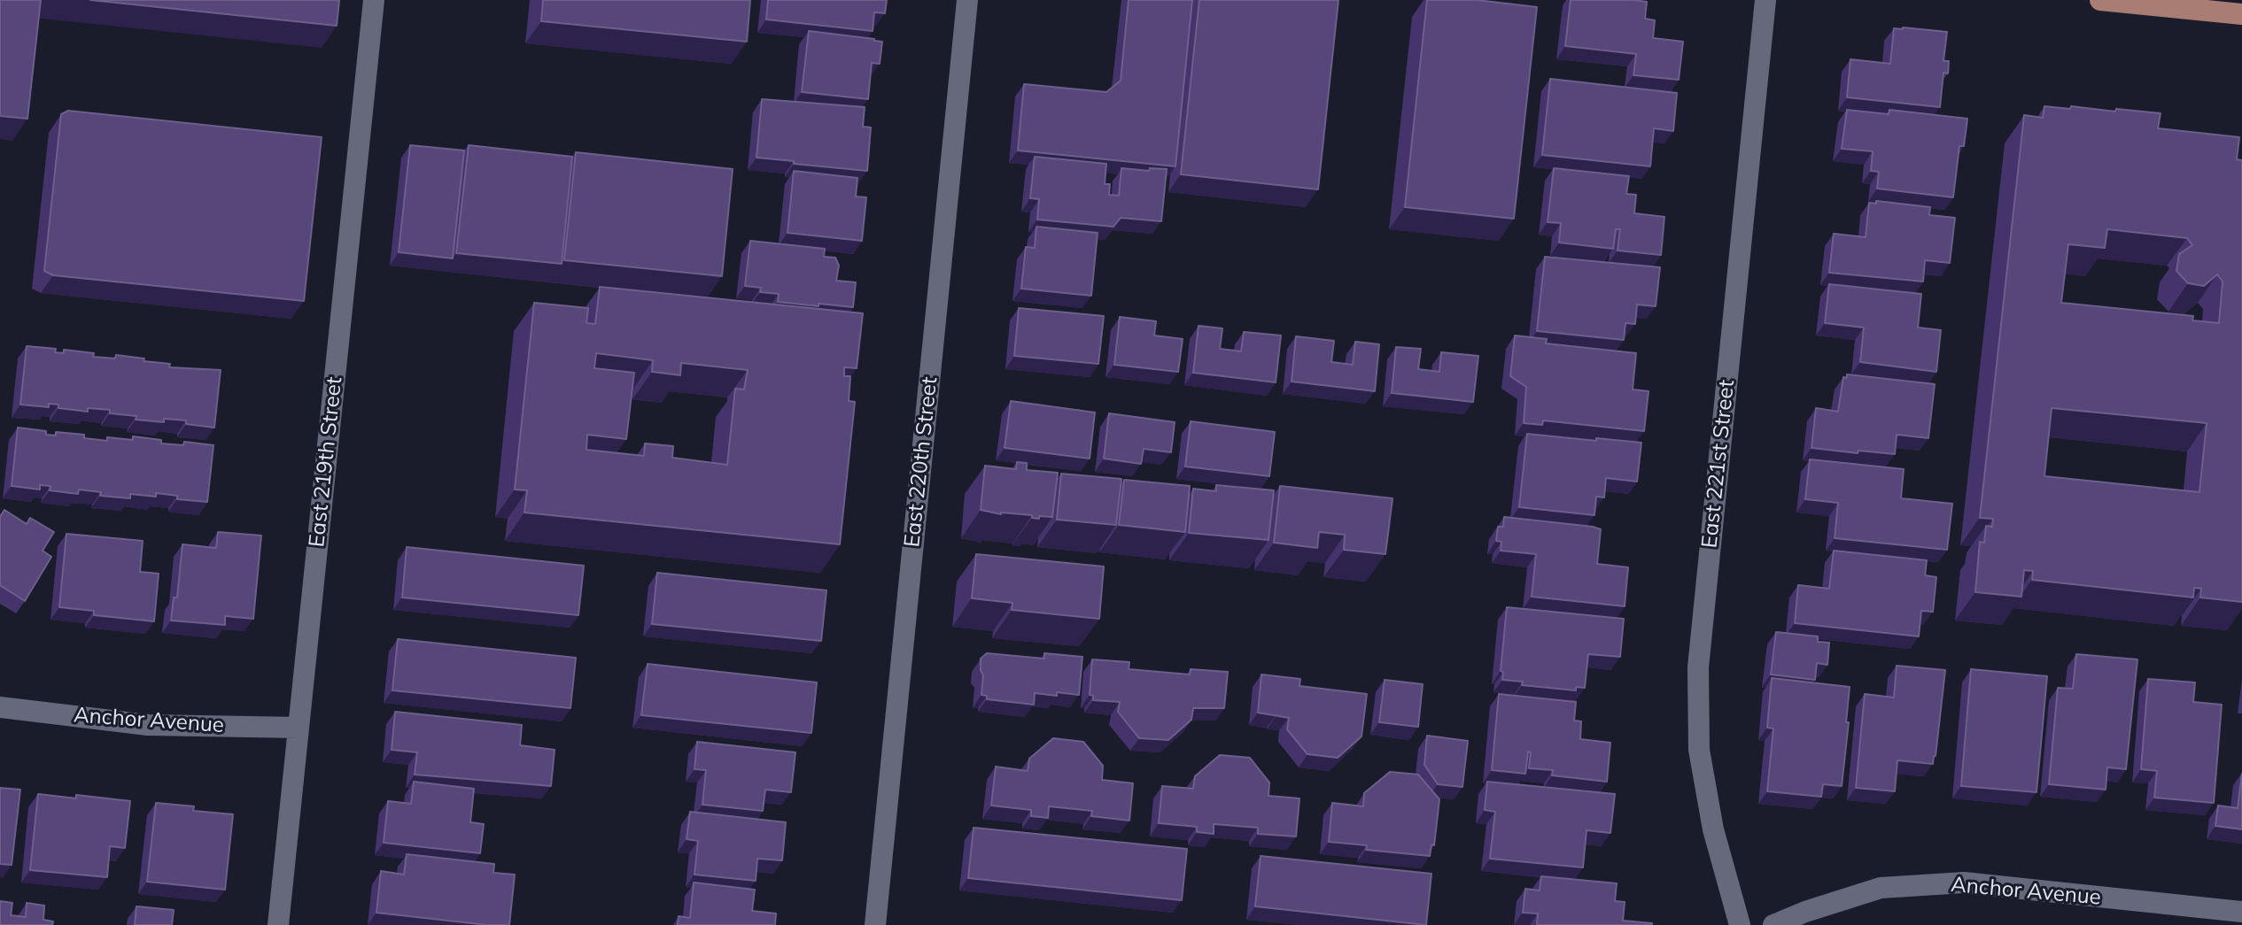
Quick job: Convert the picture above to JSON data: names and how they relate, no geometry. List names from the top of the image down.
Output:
{
  "streets": {
    "street": [
      "East 219th Street",
      "East 220th Street",
      "East 221st Street",
      "Anchor Avenue"
    ]
  },
  "crossings": [
    ["East 219th Street", "Anchor Avenue"]
  ]
}
